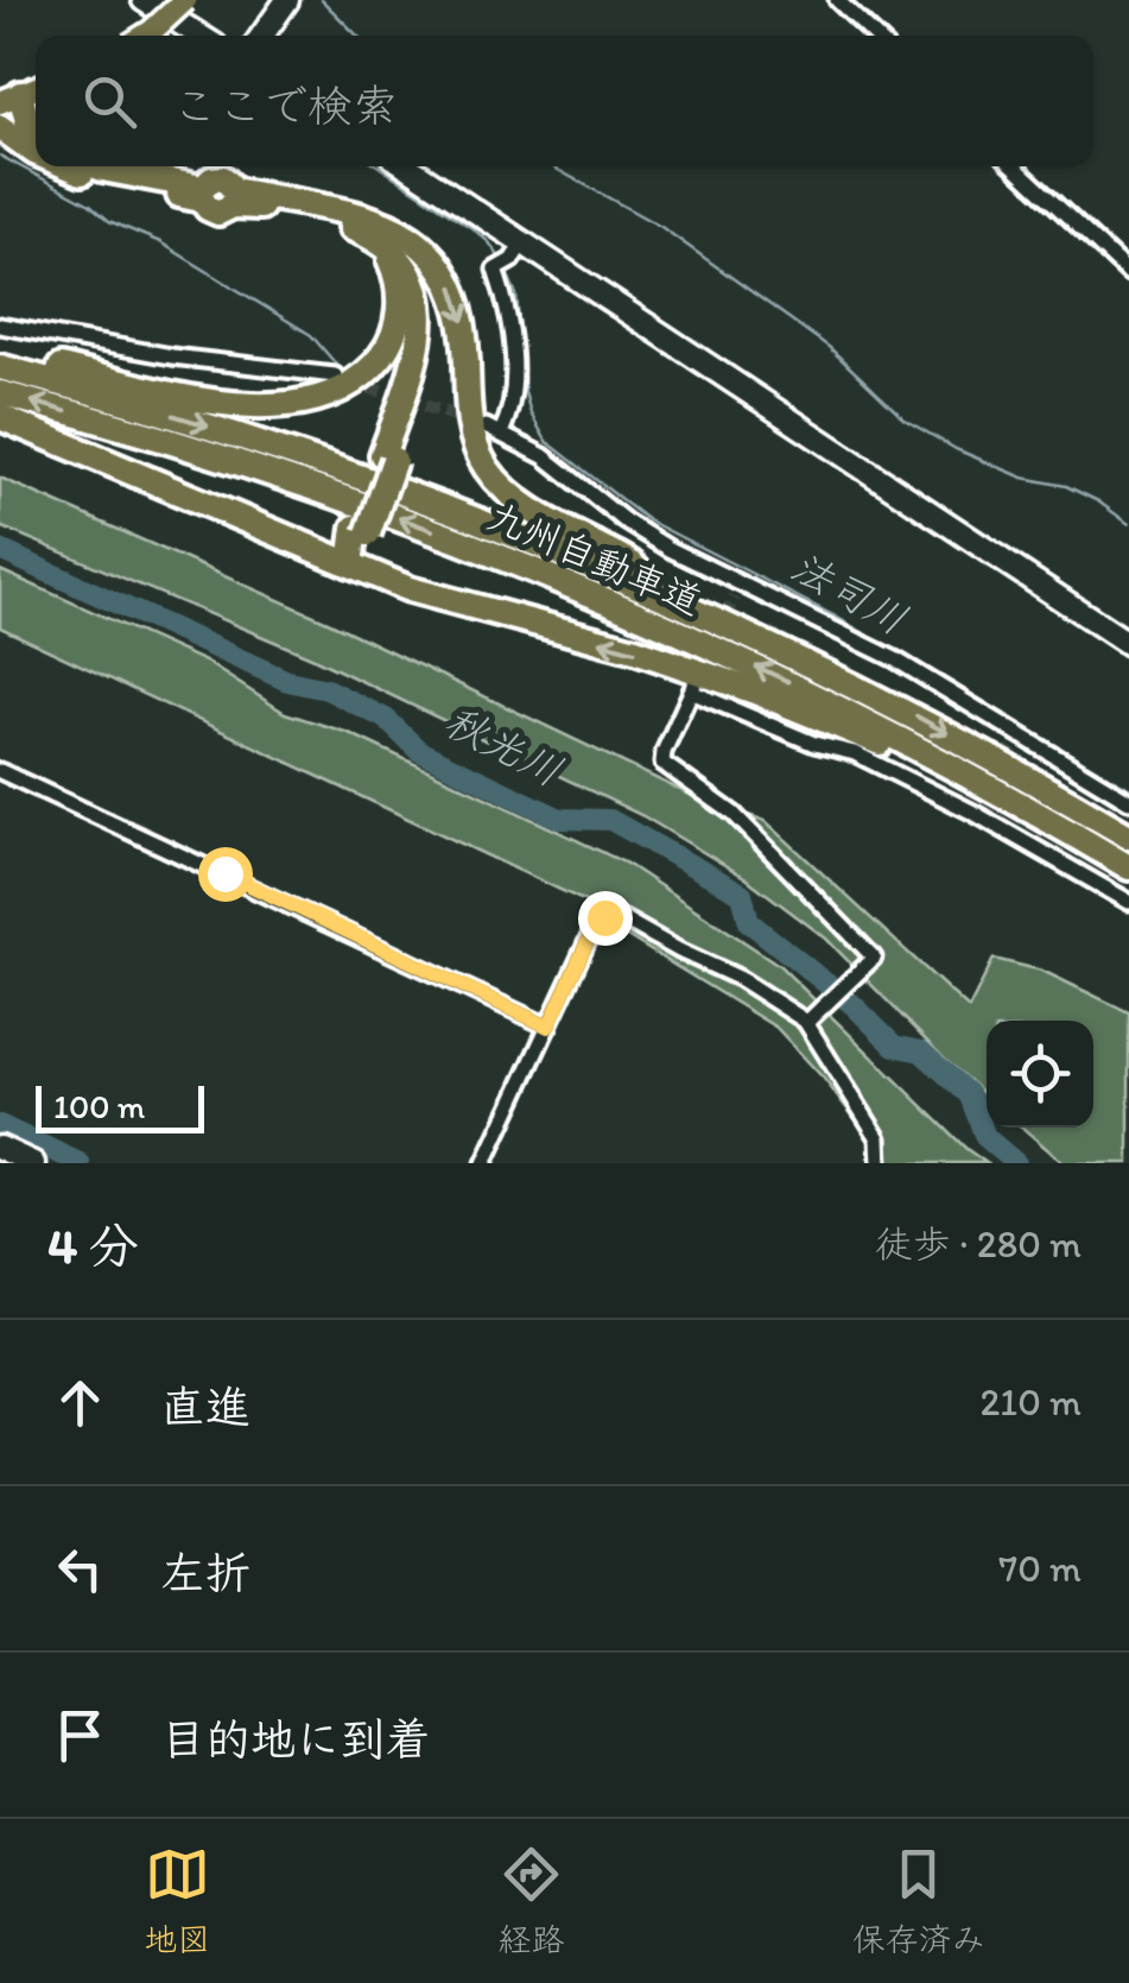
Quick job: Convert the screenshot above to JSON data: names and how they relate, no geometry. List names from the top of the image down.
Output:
{
  "streets": {
    "highway": ["九州自動車道"]
  },
  "water": ["法司川", "秋光川"],
  "scale_bar": "100 m",
  "page": {
    "search": "ここで検索",
    "scale": "100 m",
    "heading": ["4 分", "徒歩 · 280 m"],
    "list": [
      ["直進", "210 m"],
      ["左折", "70 m"],
      "目的地に到着"
    ],
    "nav": ["地図", "経路", "保存済み"]
  }
}
